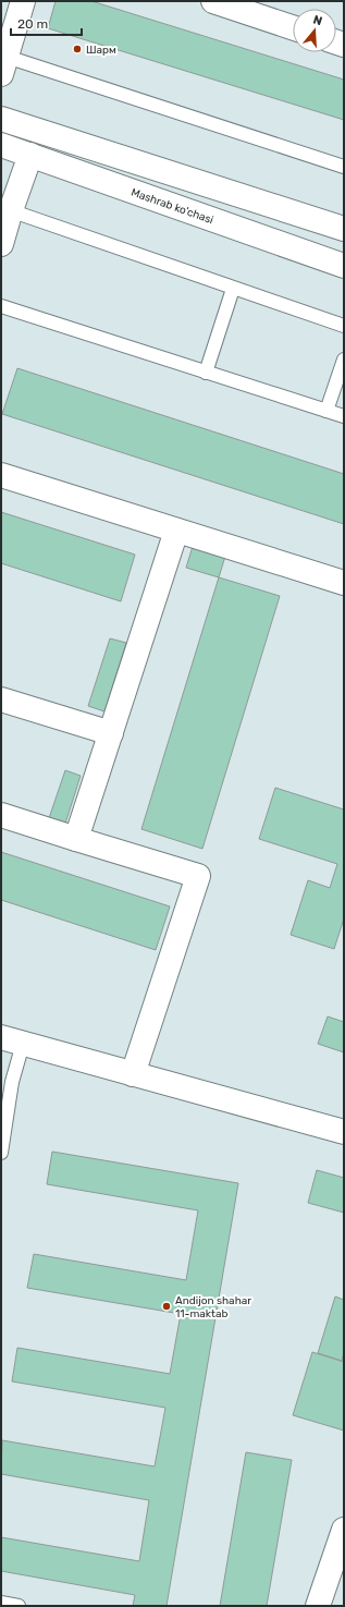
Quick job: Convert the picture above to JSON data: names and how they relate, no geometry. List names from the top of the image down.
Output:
{
  "streets": {
    "street": ["Mashrab ko'chasi"]
  },
  "places": ["Шарм", "Andijon shahar 11-maktab"],
  "scale_bar": "20 m",
  "north": "top"
}
